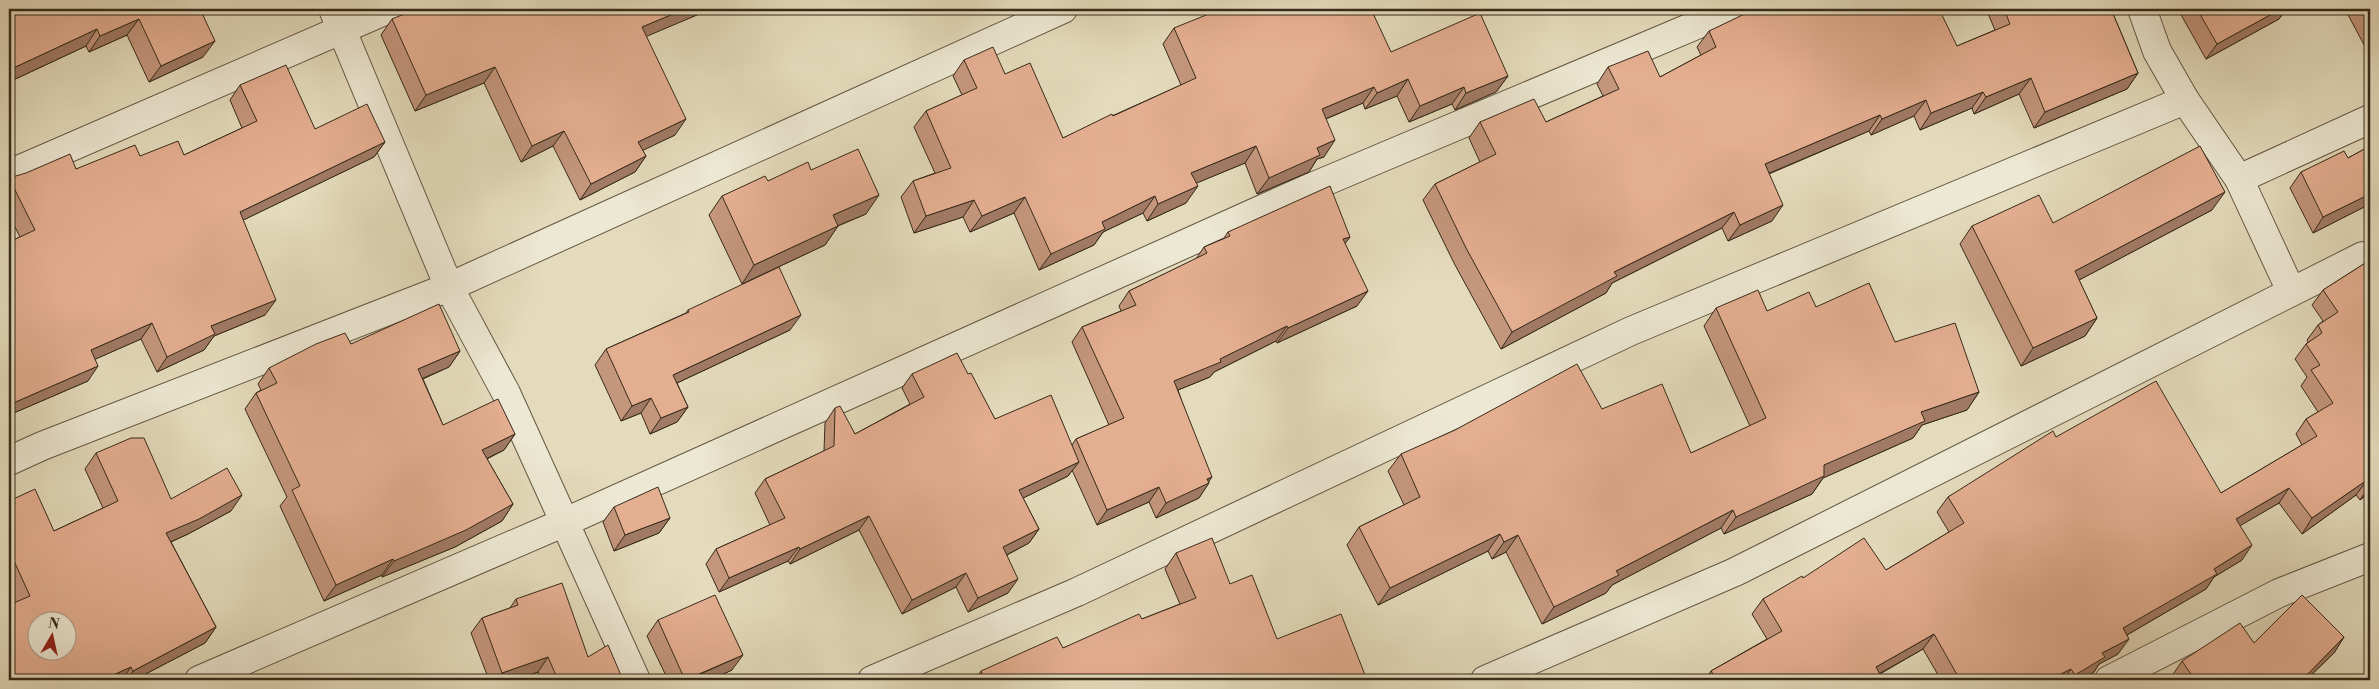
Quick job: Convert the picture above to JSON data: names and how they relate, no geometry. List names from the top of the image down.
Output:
{
  "north": "top"
}
